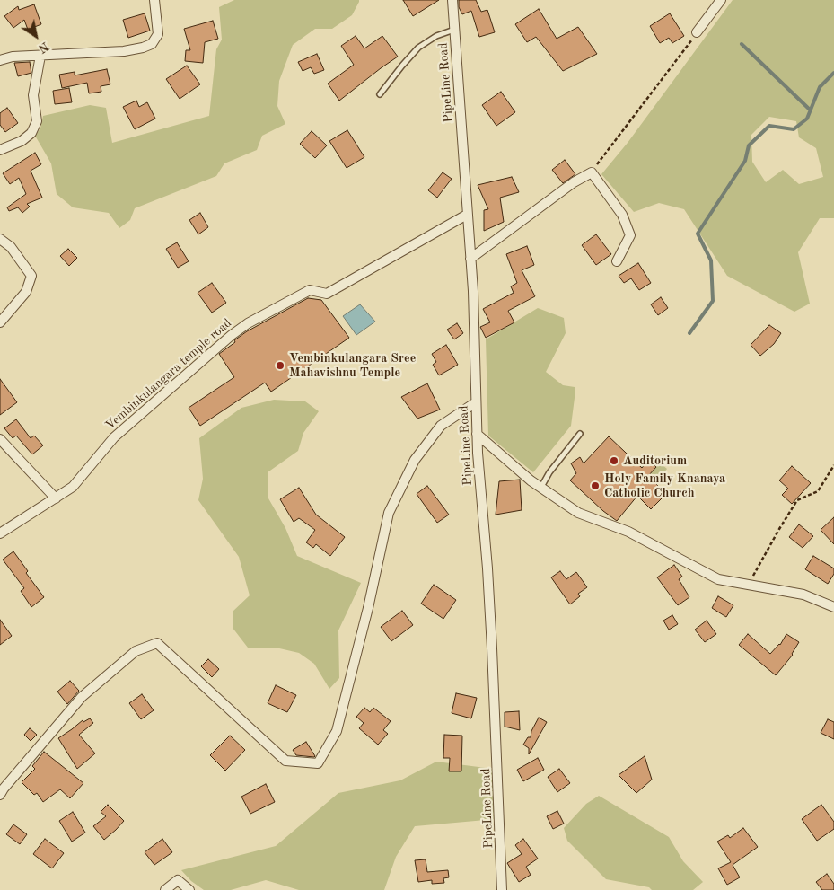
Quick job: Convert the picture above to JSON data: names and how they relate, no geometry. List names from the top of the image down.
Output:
{
  "streets": {
    "street": ["PipeLine Road", "Vembinkulangara temple road"]
  },
  "crossings": [
    ["PipeLine Road", "Vembinkulangara temple road"]
  ],
  "places": ["Vembinkulangara Sree Mahavishnu Temple", "Auditorium", "Holy Family Knanaya Catholic Church"],
  "north": "bottom right"
}
